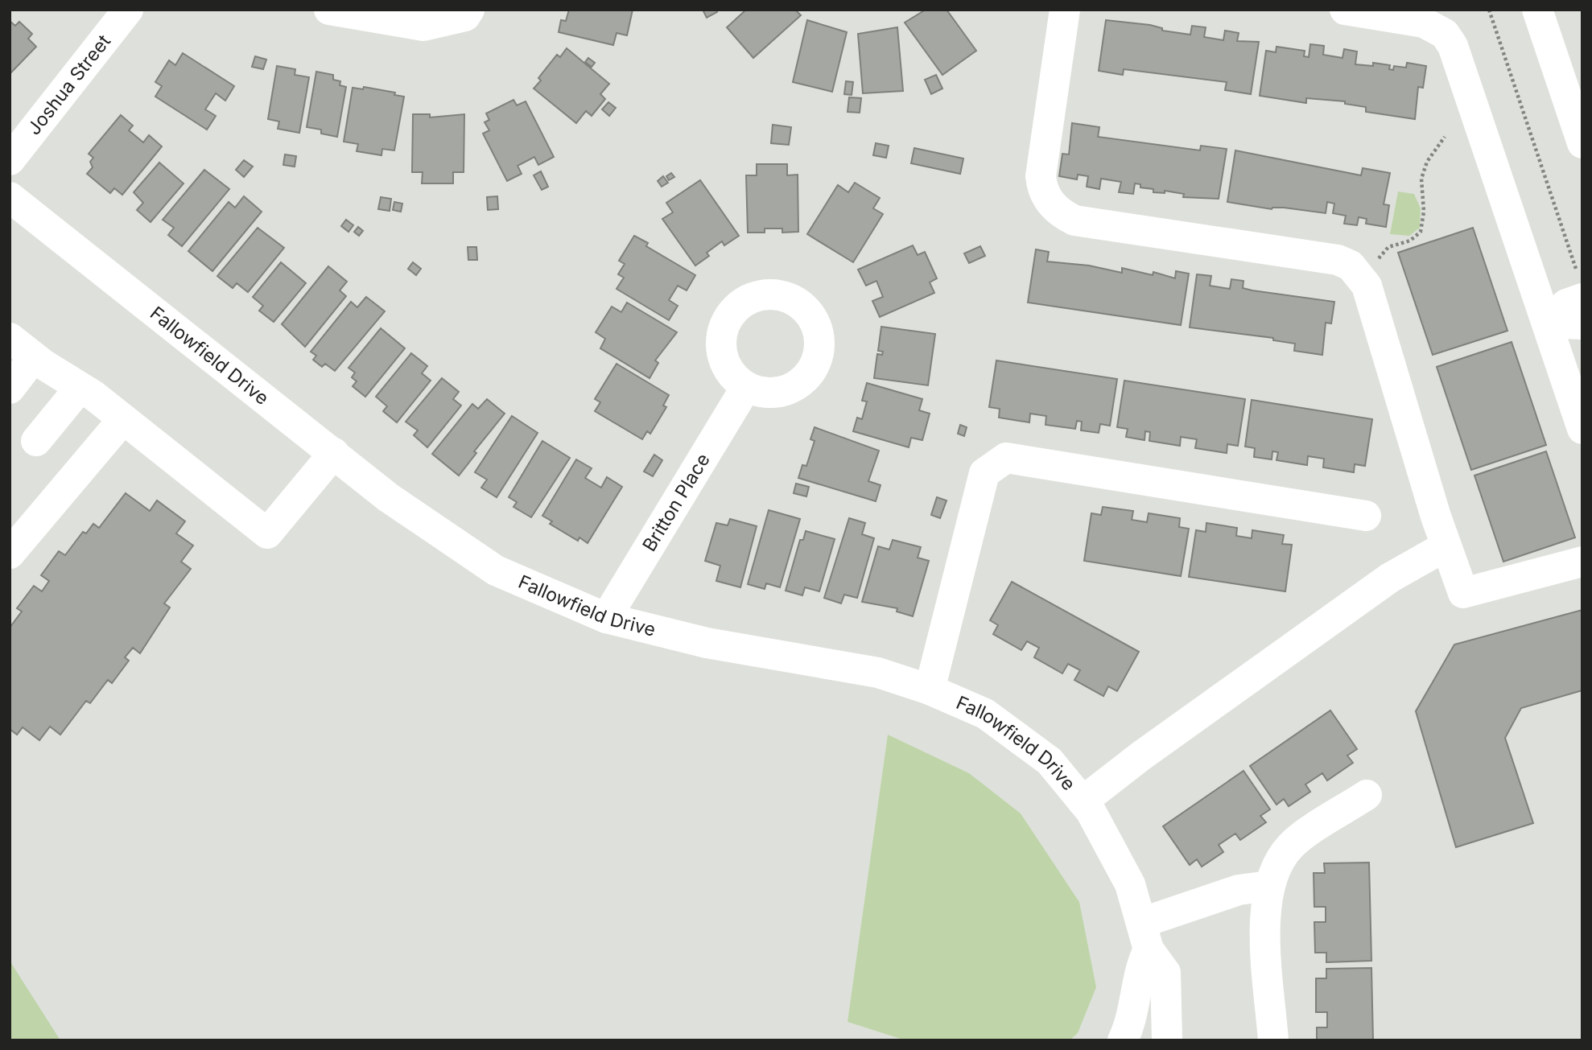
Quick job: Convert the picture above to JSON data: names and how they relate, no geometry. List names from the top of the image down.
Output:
{
  "streets": {
    "street": ["Joshua Street", "Fallowfield Drive", "Britton Place"]
  },
  "crossings": [
    ["Fallowfield Drive", "Britton Place"]
  ]
}
